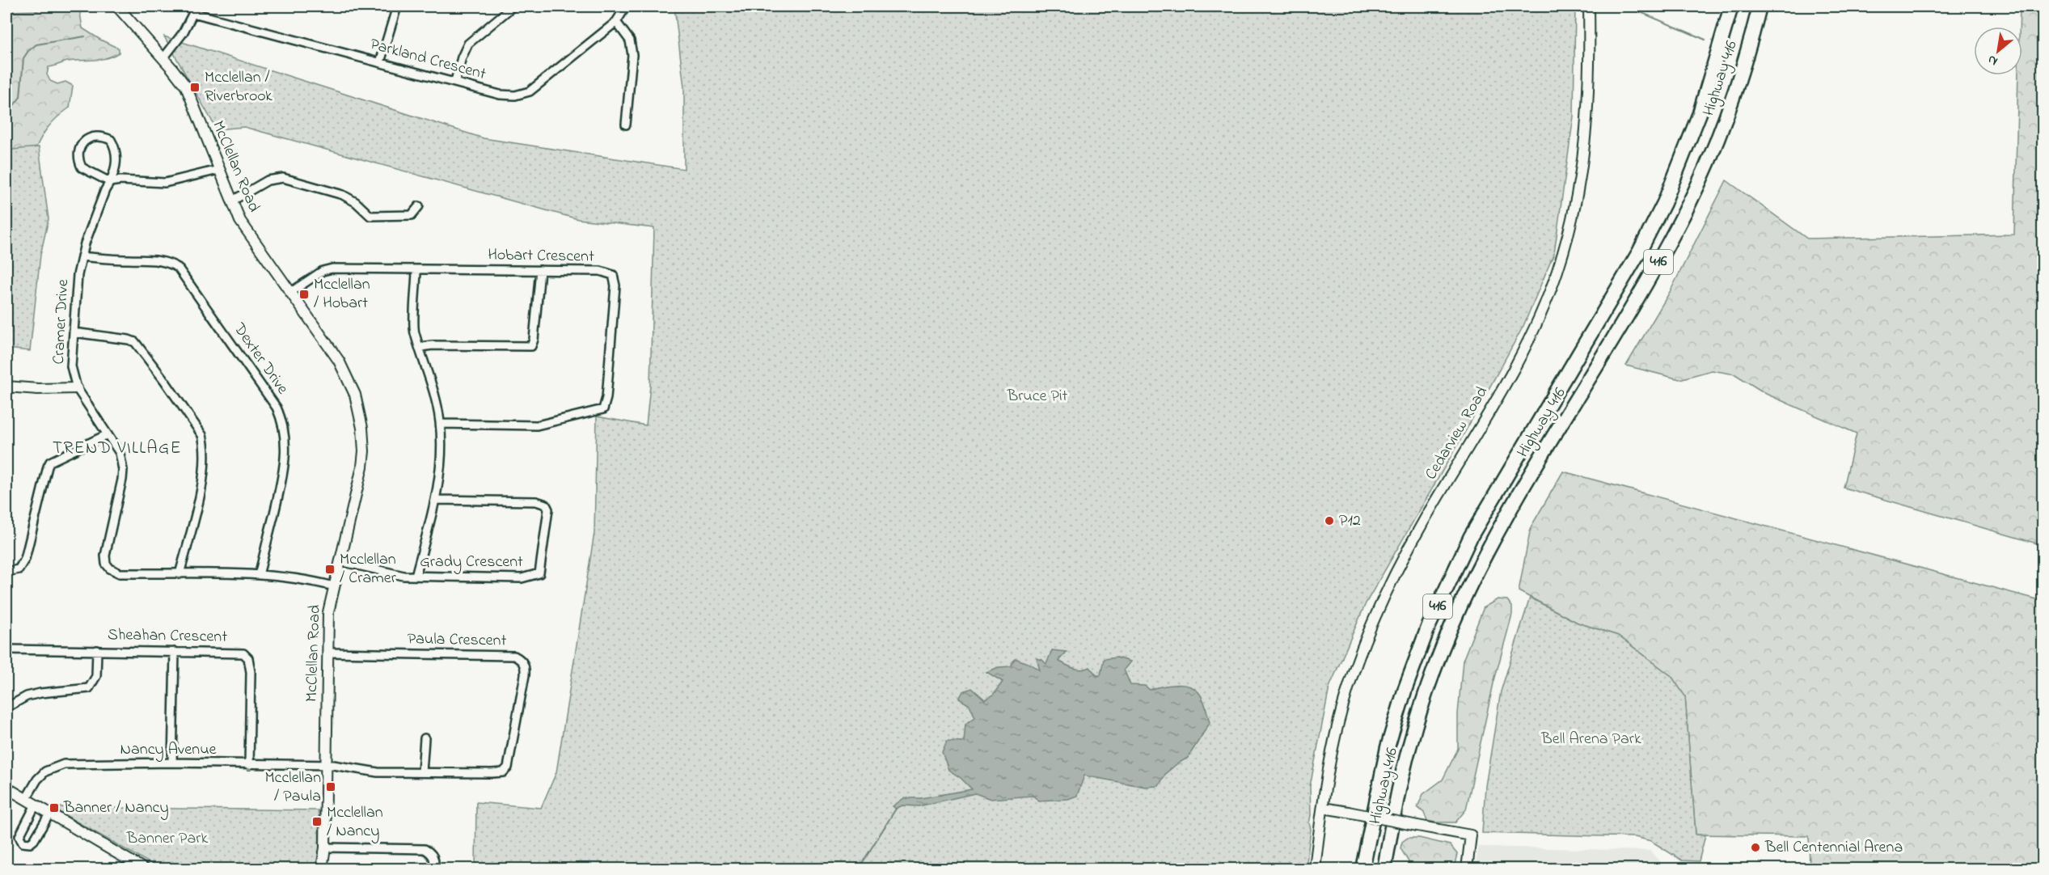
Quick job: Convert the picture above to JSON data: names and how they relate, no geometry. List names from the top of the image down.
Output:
{
  "streets": {
    "highway": ["Highway 416", "416"],
    "street": [
      "Parkland Crescent",
      "McClellan Road",
      "Hobart Crescent",
      "Cramer Drive",
      "Dexter Drive",
      "Cedarview Road",
      "Grady Crescent",
      "Sheahan Crescent",
      "Paula Crescent",
      "Nancy Avenue"
    ]
  },
  "crossings": [
    ["McClellan Road", "Hobart Crescent"],
    ["McClellan Road", "Cramer Drive"],
    ["McClellan Road", "Grady Crescent"],
    ["McClellan Road", "Paula Crescent"],
    ["McClellan Road", "Nancy Avenue"],
    ["Cramer Drive", "Dexter Drive"],
    ["Sheahan Crescent", "Nancy Avenue"],
    ["Paula Crescent", "Nancy Avenue"]
  ],
  "districts": ["TREND VILLAGE"],
  "parks": ["Bruce Pit", "Bell Arena Park", "Banner Park"],
  "places": {
    "transit": [
      "Mcclellan / Riverbrook",
      "Mcclellan / Hobart",
      "Mcclellan / Cramer",
      "Mcclellan / Paula",
      "Banner / Nancy",
      "Mcclellan / Nancy"
    ],
    "other": ["P12", "Bell Centennial Arena"]
  },
  "north": "bottom left"
}
